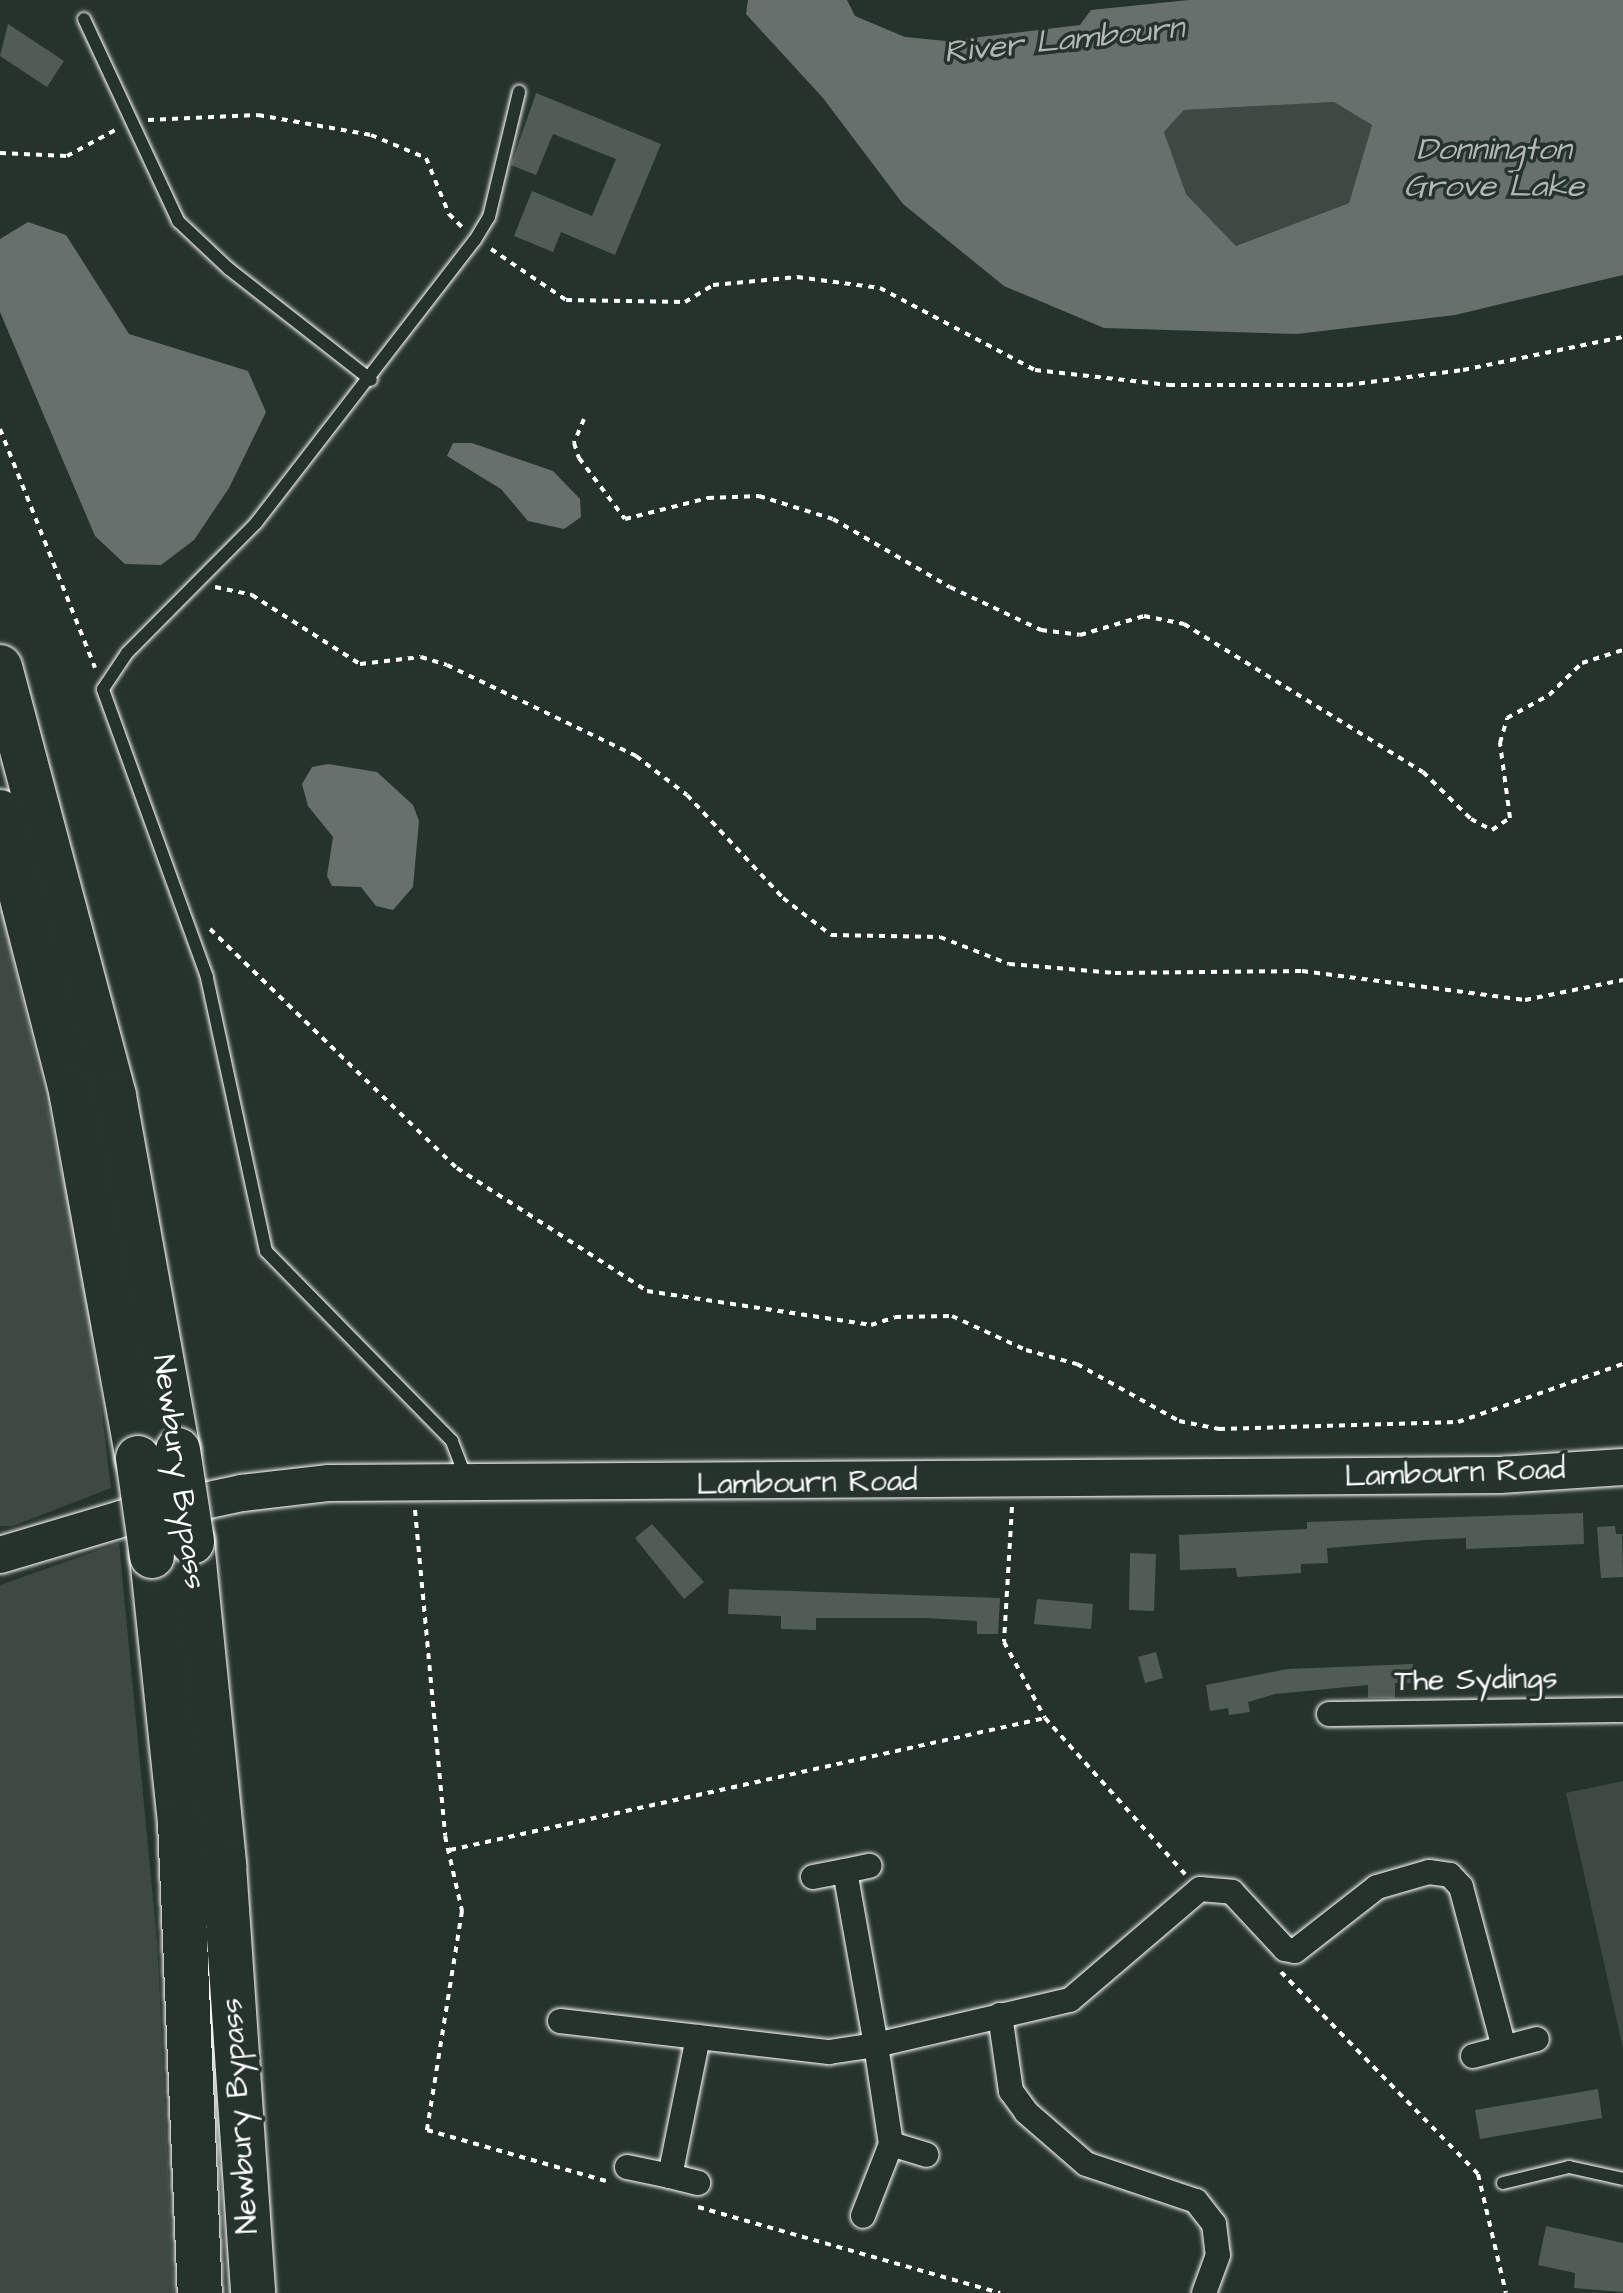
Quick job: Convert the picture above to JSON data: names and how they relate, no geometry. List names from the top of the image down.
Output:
{
  "streets": {
    "highway": ["Newbury Bypass"],
    "street": ["Lambourn Road", "The Sydings"]
  },
  "water": ["River Lambourn", "Donnington Grove Lake"]
}
